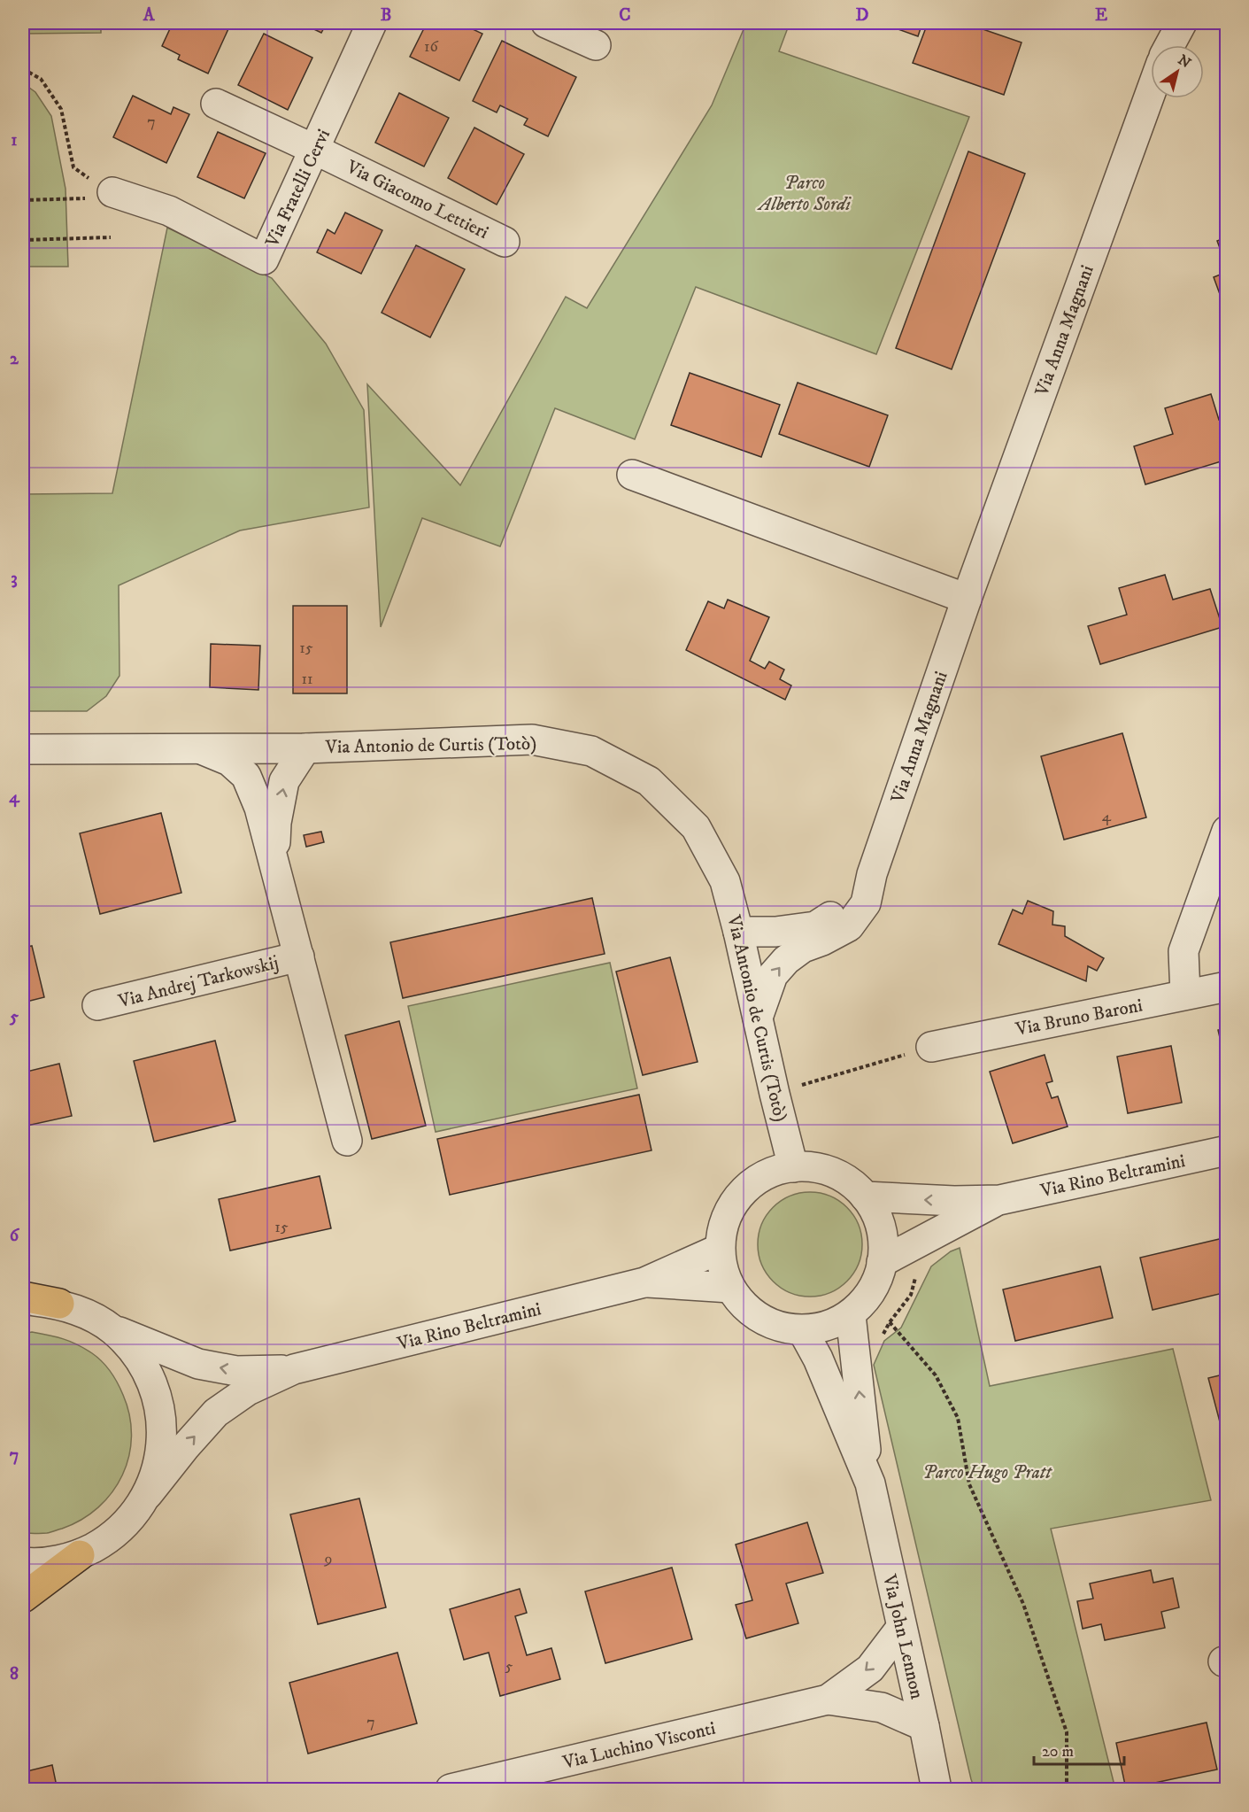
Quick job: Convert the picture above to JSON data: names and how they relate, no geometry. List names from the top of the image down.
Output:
{
  "streets": {
    "street": [
      "Via Fratelli Cervi",
      "Via Giacomo Lettieri",
      "Via Anna Magnani",
      "Via Antonio de Curtis (Totò)",
      "Via Andrej Tarkowskij",
      "Via Bruno Baroni",
      "Via Rino Beltramini",
      "Via John Lennon",
      "Via Luchino Visconti"
    ]
  },
  "crossings": [
    ["Via Fratelli Cervi", "Via Giacomo Lettieri"],
    ["Via Anna Magnani", "Via Antonio de Curtis (Totò)"],
    ["Via Antonio de Curtis (Totò)", "Via Andrej Tarkowskij"],
    ["Via Antonio de Curtis (Totò)", "Via Rino Beltramini"],
    ["Via Antonio de Curtis (Totò)", "Via John Lennon"],
    ["Via Rino Beltramini", "Via John Lennon"],
    ["Via John Lennon", "Via Luchino Visconti"]
  ],
  "parks": ["Parco Alberto Sordi", "Parco Hugo Pratt"],
  "house_numbers": [
    "16",
    "7",
    "15",
    "11",
    "4",
    "15",
    "9",
    "5",
    "7"
  ],
  "scale_bar": "20 m",
  "north": "top right",
  "grid": {
    "columns": [
      "A",
      "B",
      "C",
      "D",
      "E"
    ],
    "rows": [
      "1",
      "2",
      "3",
      "4",
      "5",
      "6",
      "7",
      "8"
    ]
  }
}
